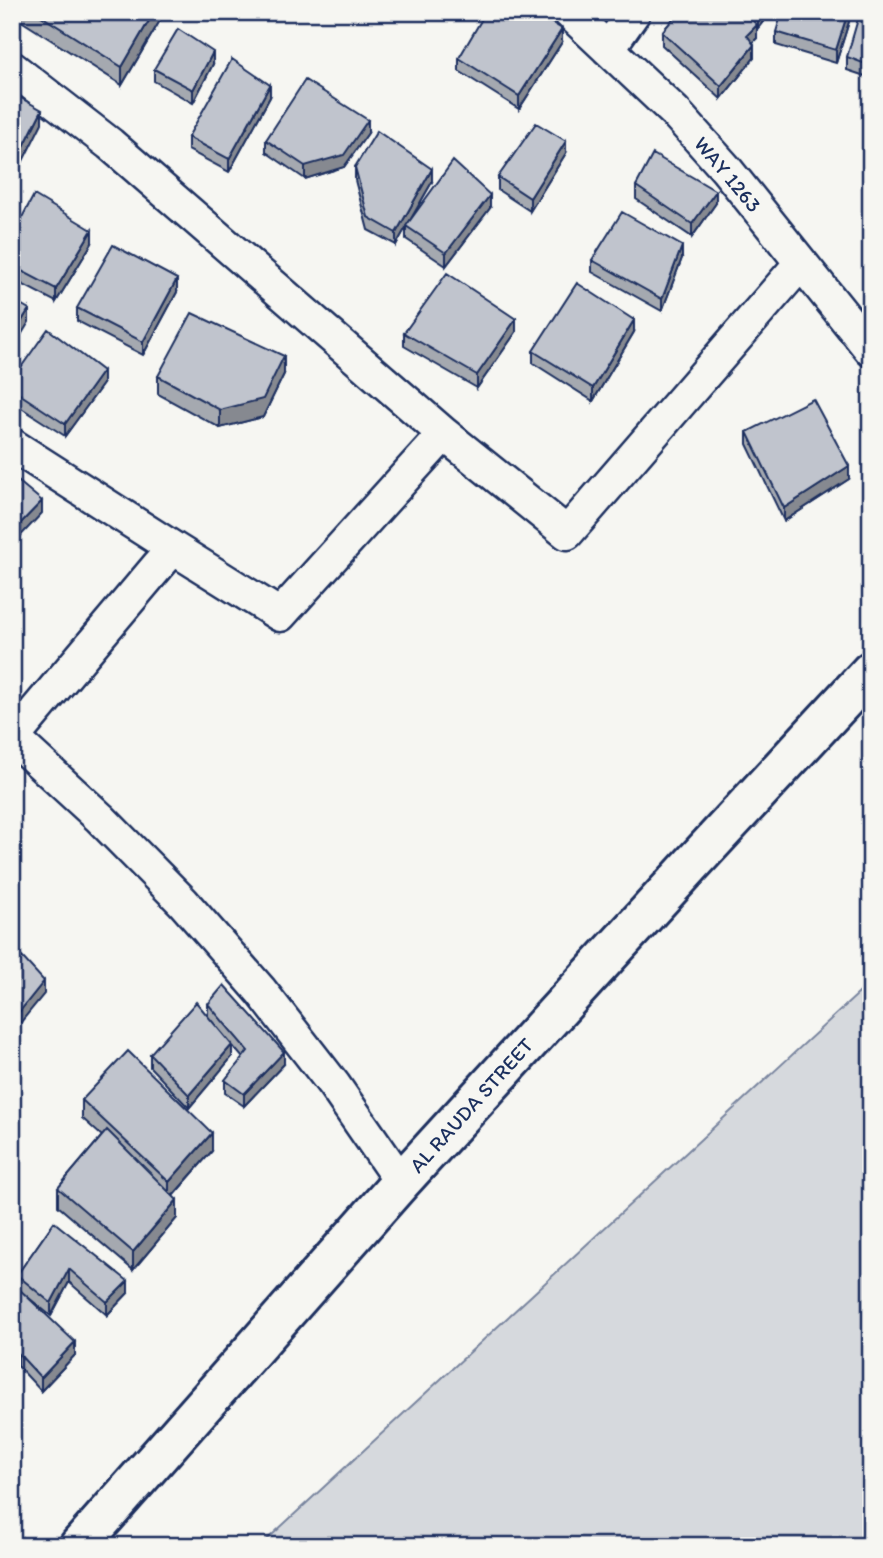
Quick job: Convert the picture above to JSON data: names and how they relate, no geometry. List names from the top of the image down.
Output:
{
  "streets": {
    "main road": ["AL RAUDA STREET"],
    "street": ["WAY 1263"]
  }
}
